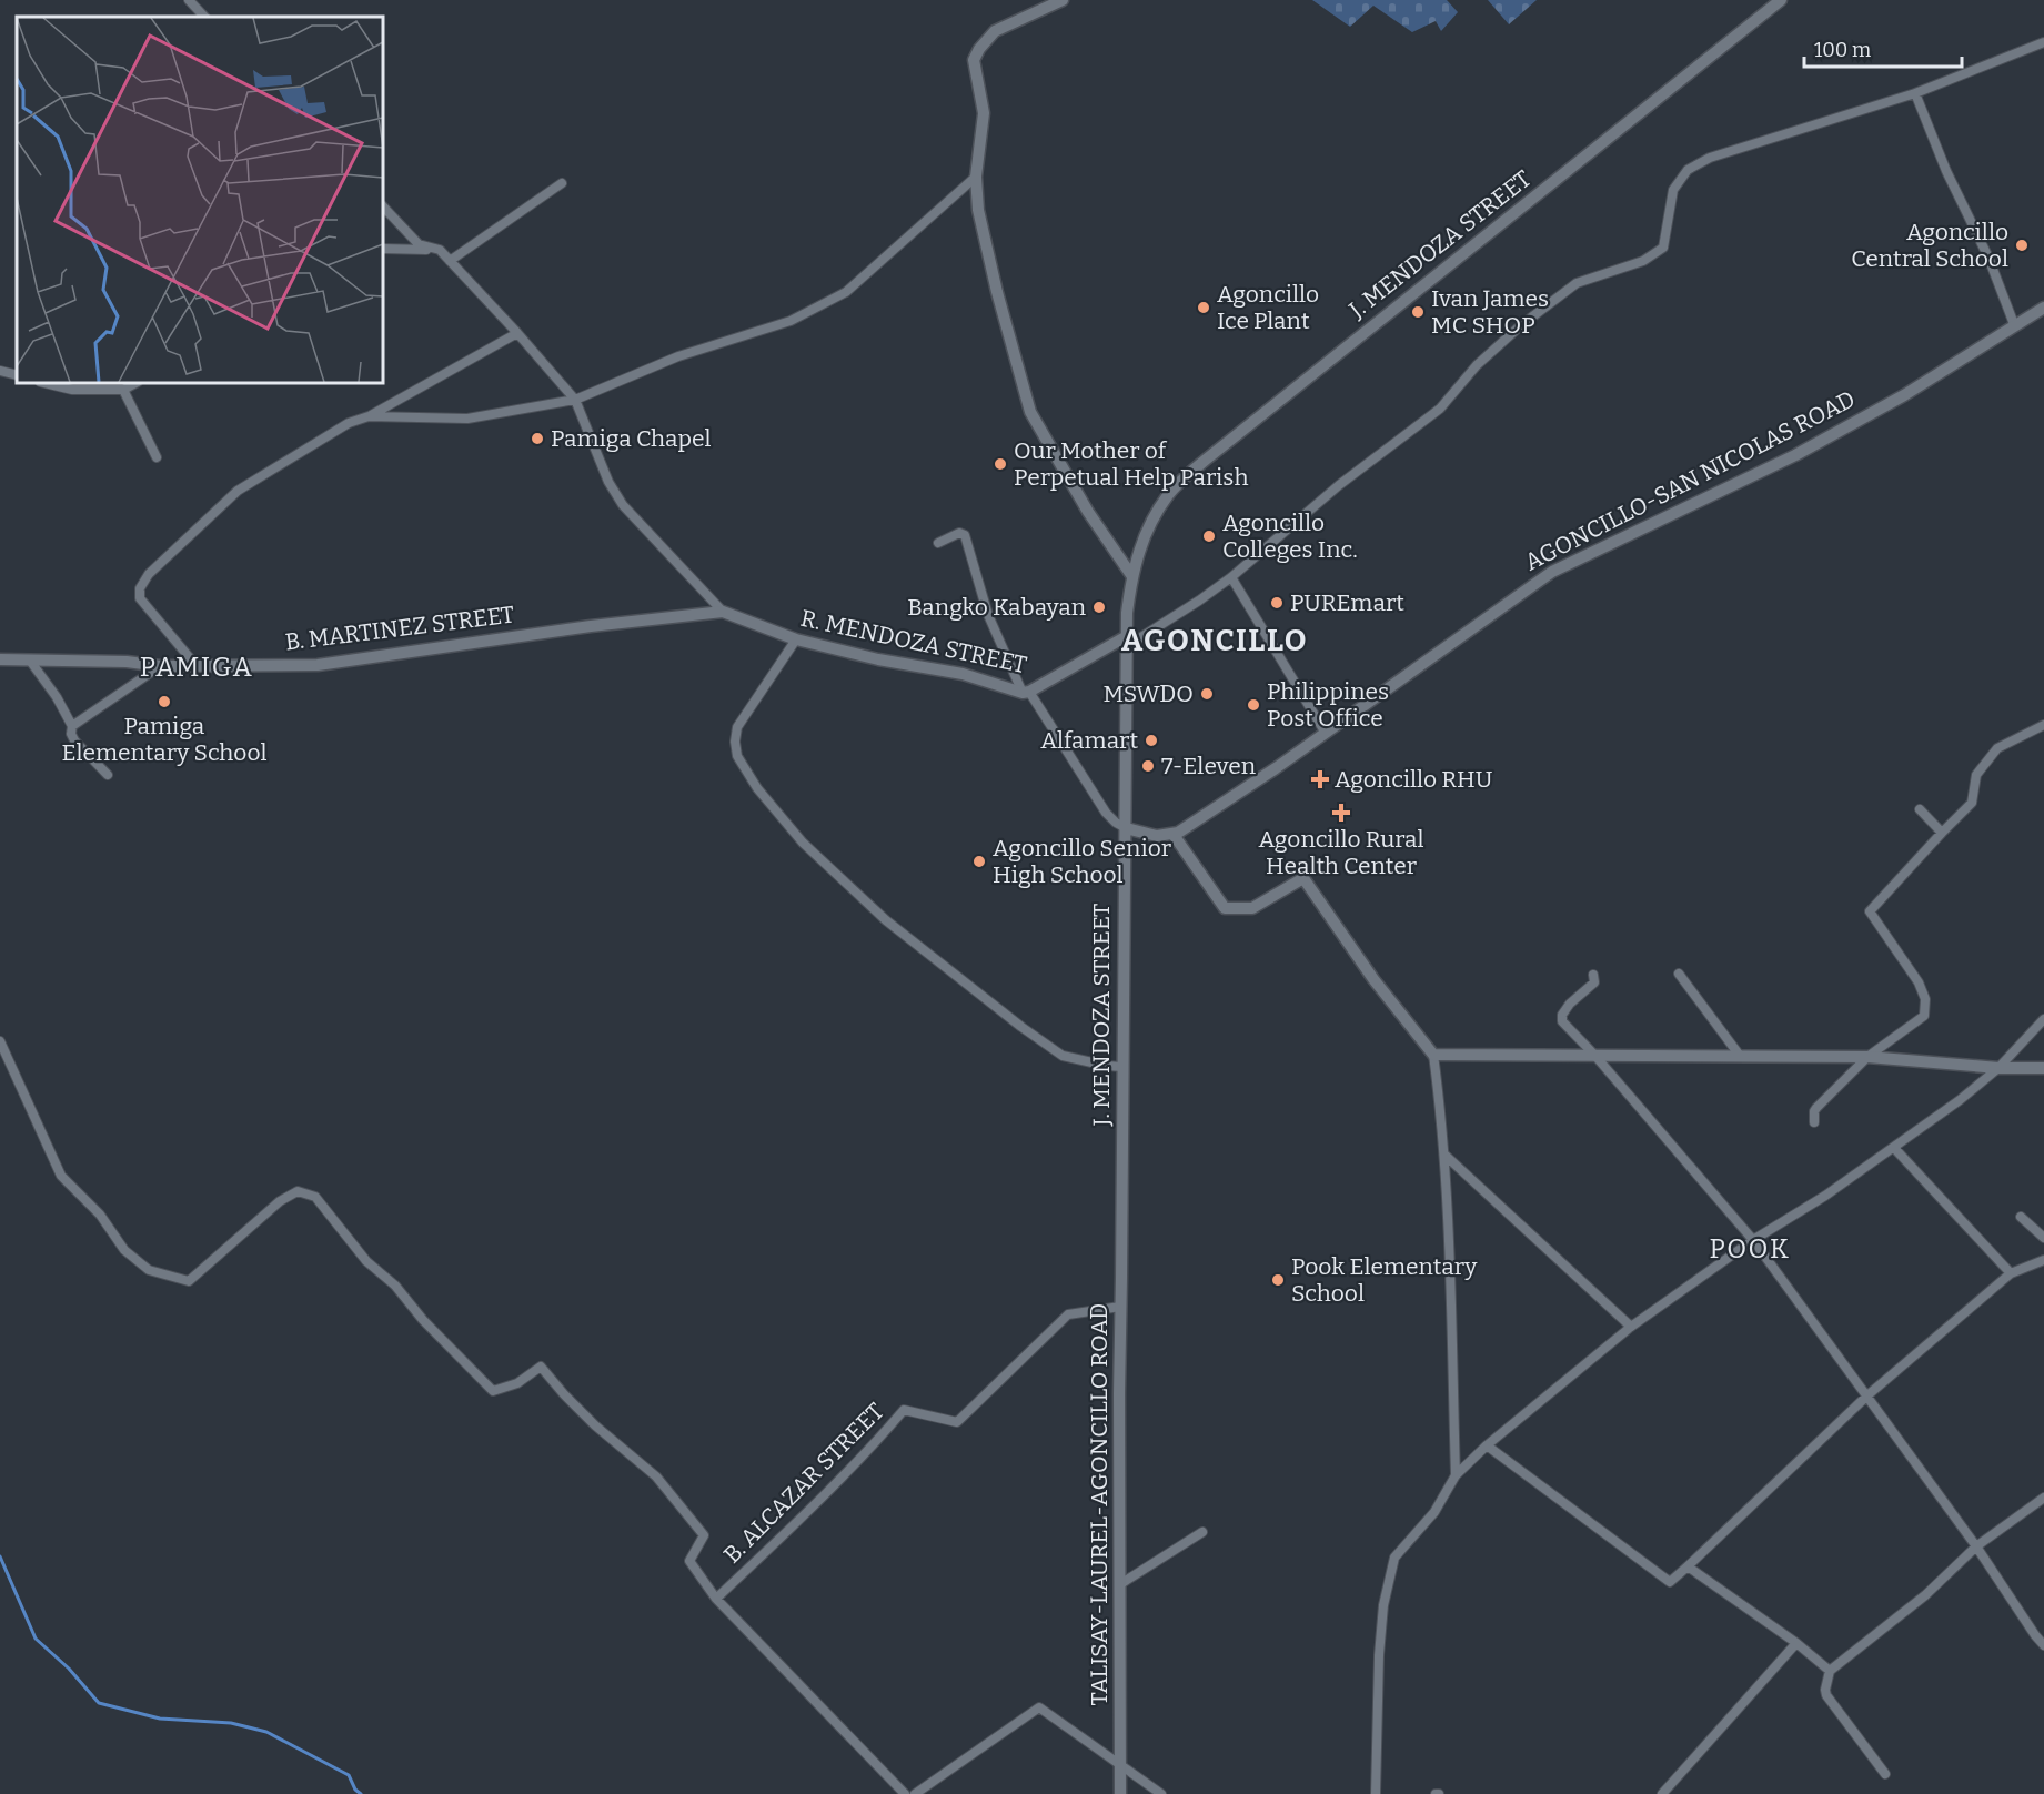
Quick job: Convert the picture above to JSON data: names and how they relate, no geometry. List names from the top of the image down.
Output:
{
  "streets": {
    "main road": [
      "J. MENDOZA STREET",
      "AGONCILLO-SAN NICOLAS ROAD",
      "B. MARTINEZ STREET",
      "R. MENDOZA STREET",
      "TALISAY-LAUREL-AGONCILLO ROAD"
    ],
    "street": ["B. ALCAZAR STREET"]
  },
  "crossings": [
    ["J. MENDOZA STREET", "R. MENDOZA STREET"],
    ["J. MENDOZA STREET", "TALISAY-LAUREL-AGONCILLO ROAD"],
    ["B. MARTINEZ STREET", "R. MENDOZA STREET"],
    ["B. ALCAZAR STREET", "TALISAY-LAUREL-AGONCILLO ROAD"]
  ],
  "districts": ["AGONCILLO", "PAMIGA", "POOK"],
  "places": {
    "other": [
      "Agoncillo Central School",
      "Agoncillo Ice Plant",
      "Ivan James MC SHOP",
      "Pamiga Chapel",
      "Our Mother of Perpetual Help Parish",
      "Agoncillo Colleges Inc.",
      "PUREmart",
      "Bangko Kabayan",
      "MSWDO",
      "Pamiga Elementary School",
      "Philippines Post Office",
      "Alfamart",
      "7-Eleven",
      "Agoncillo Senior High School",
      "Pook Elementary School"
    ],
    "health": ["Agoncillo RHU", "Agoncillo Rural Health Center"]
  },
  "scale_bar": "100 m"
}
